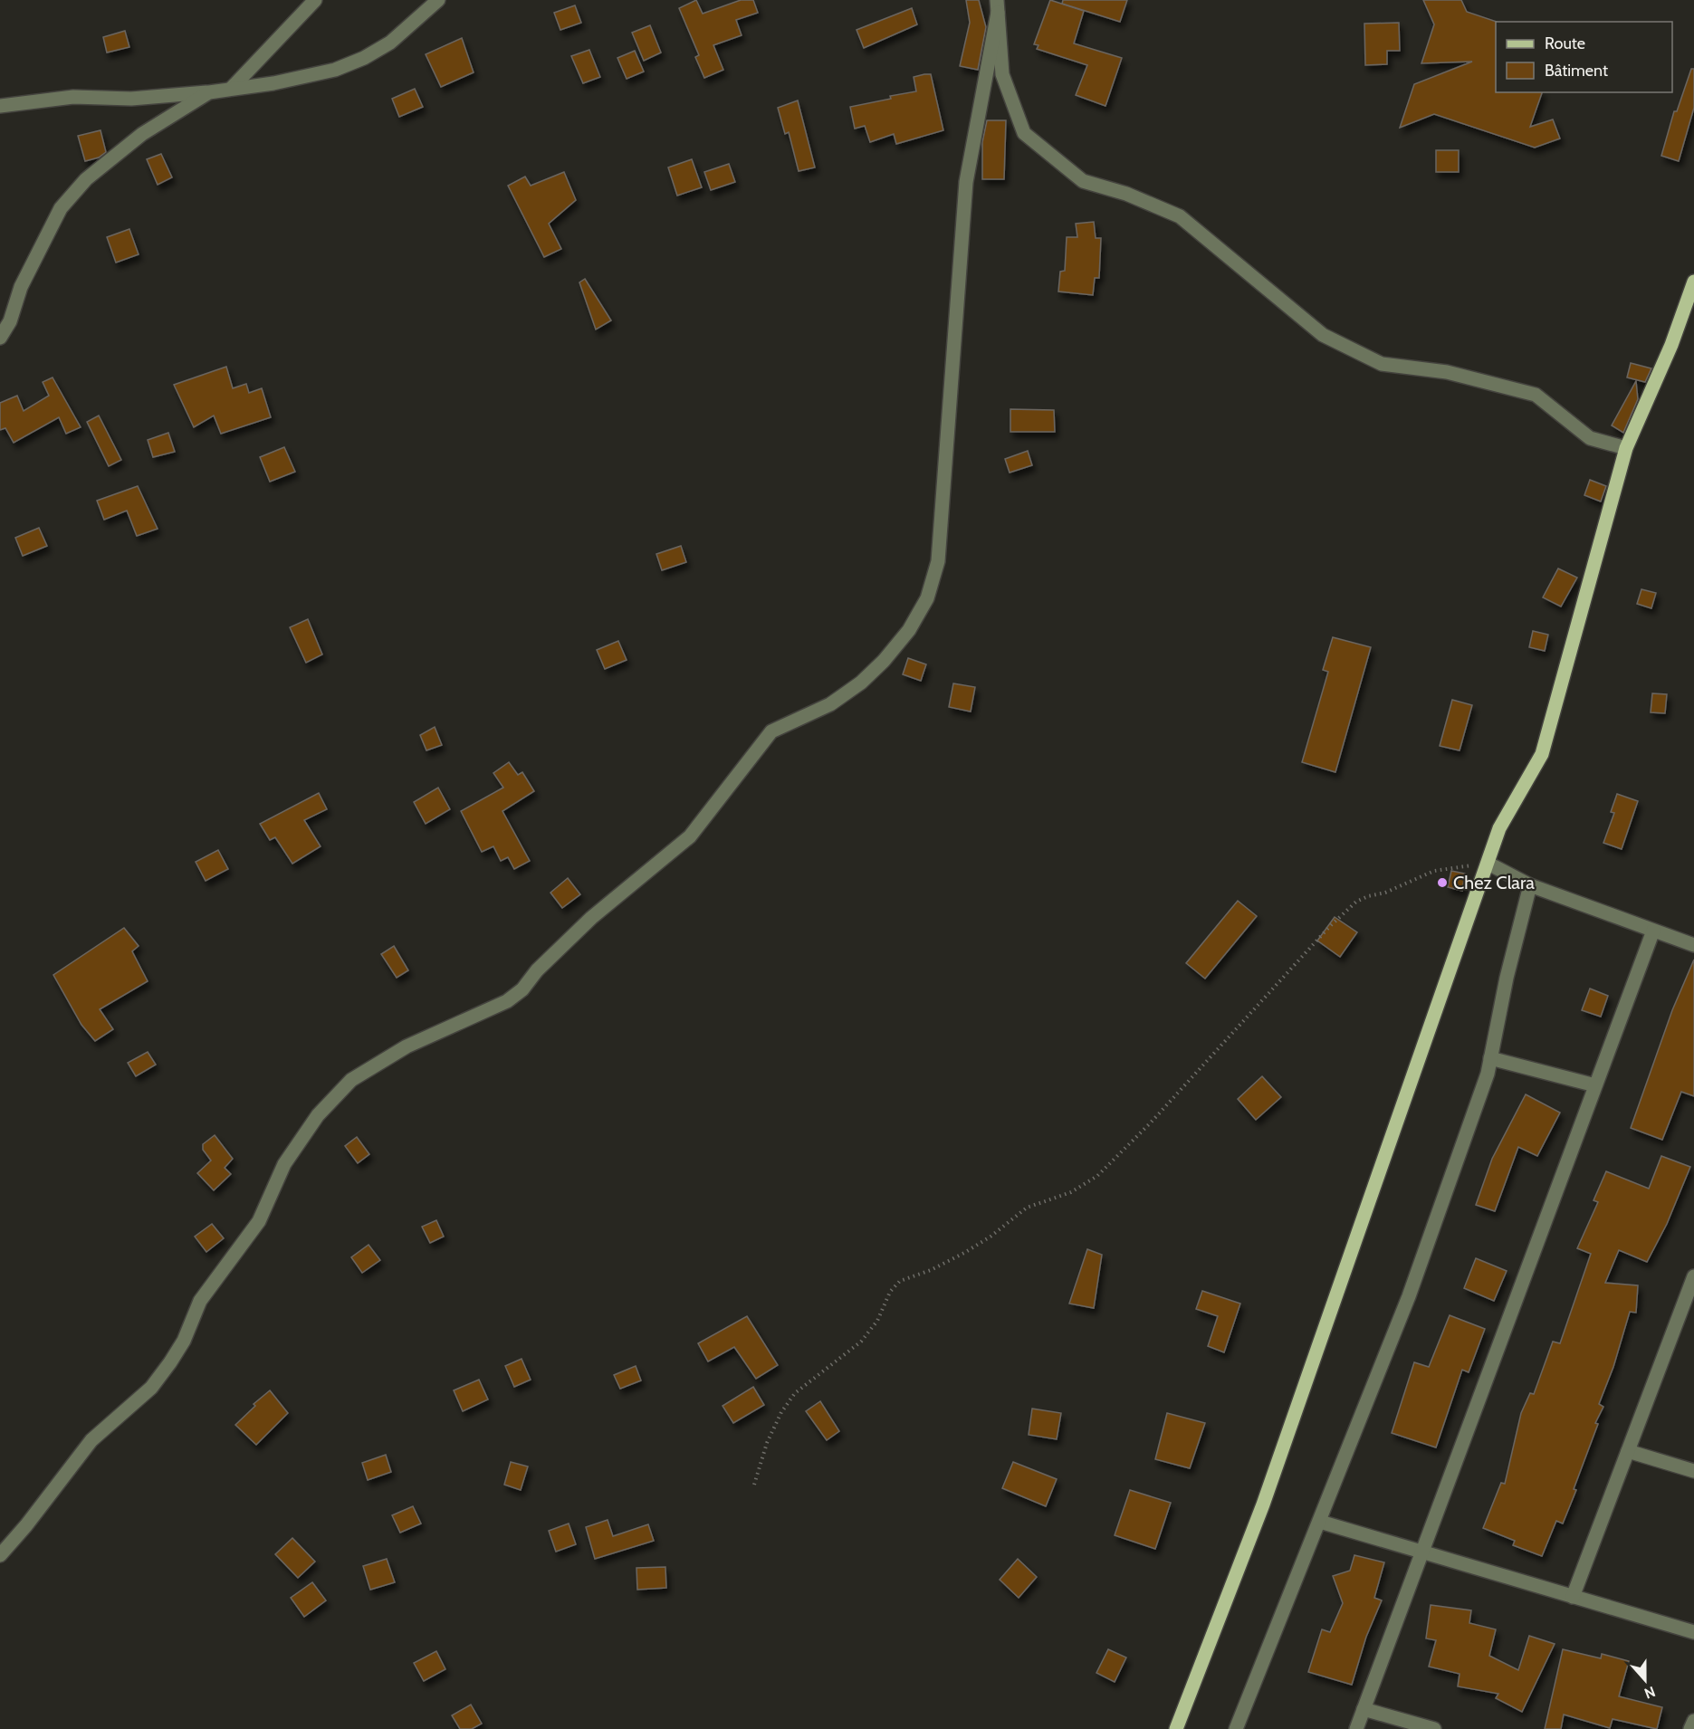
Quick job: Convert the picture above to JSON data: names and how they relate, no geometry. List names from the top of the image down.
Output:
{
  "places": ["Chez Clara"],
  "legend": ["Route", "Bâtiment"],
  "north": "bottom"
}
